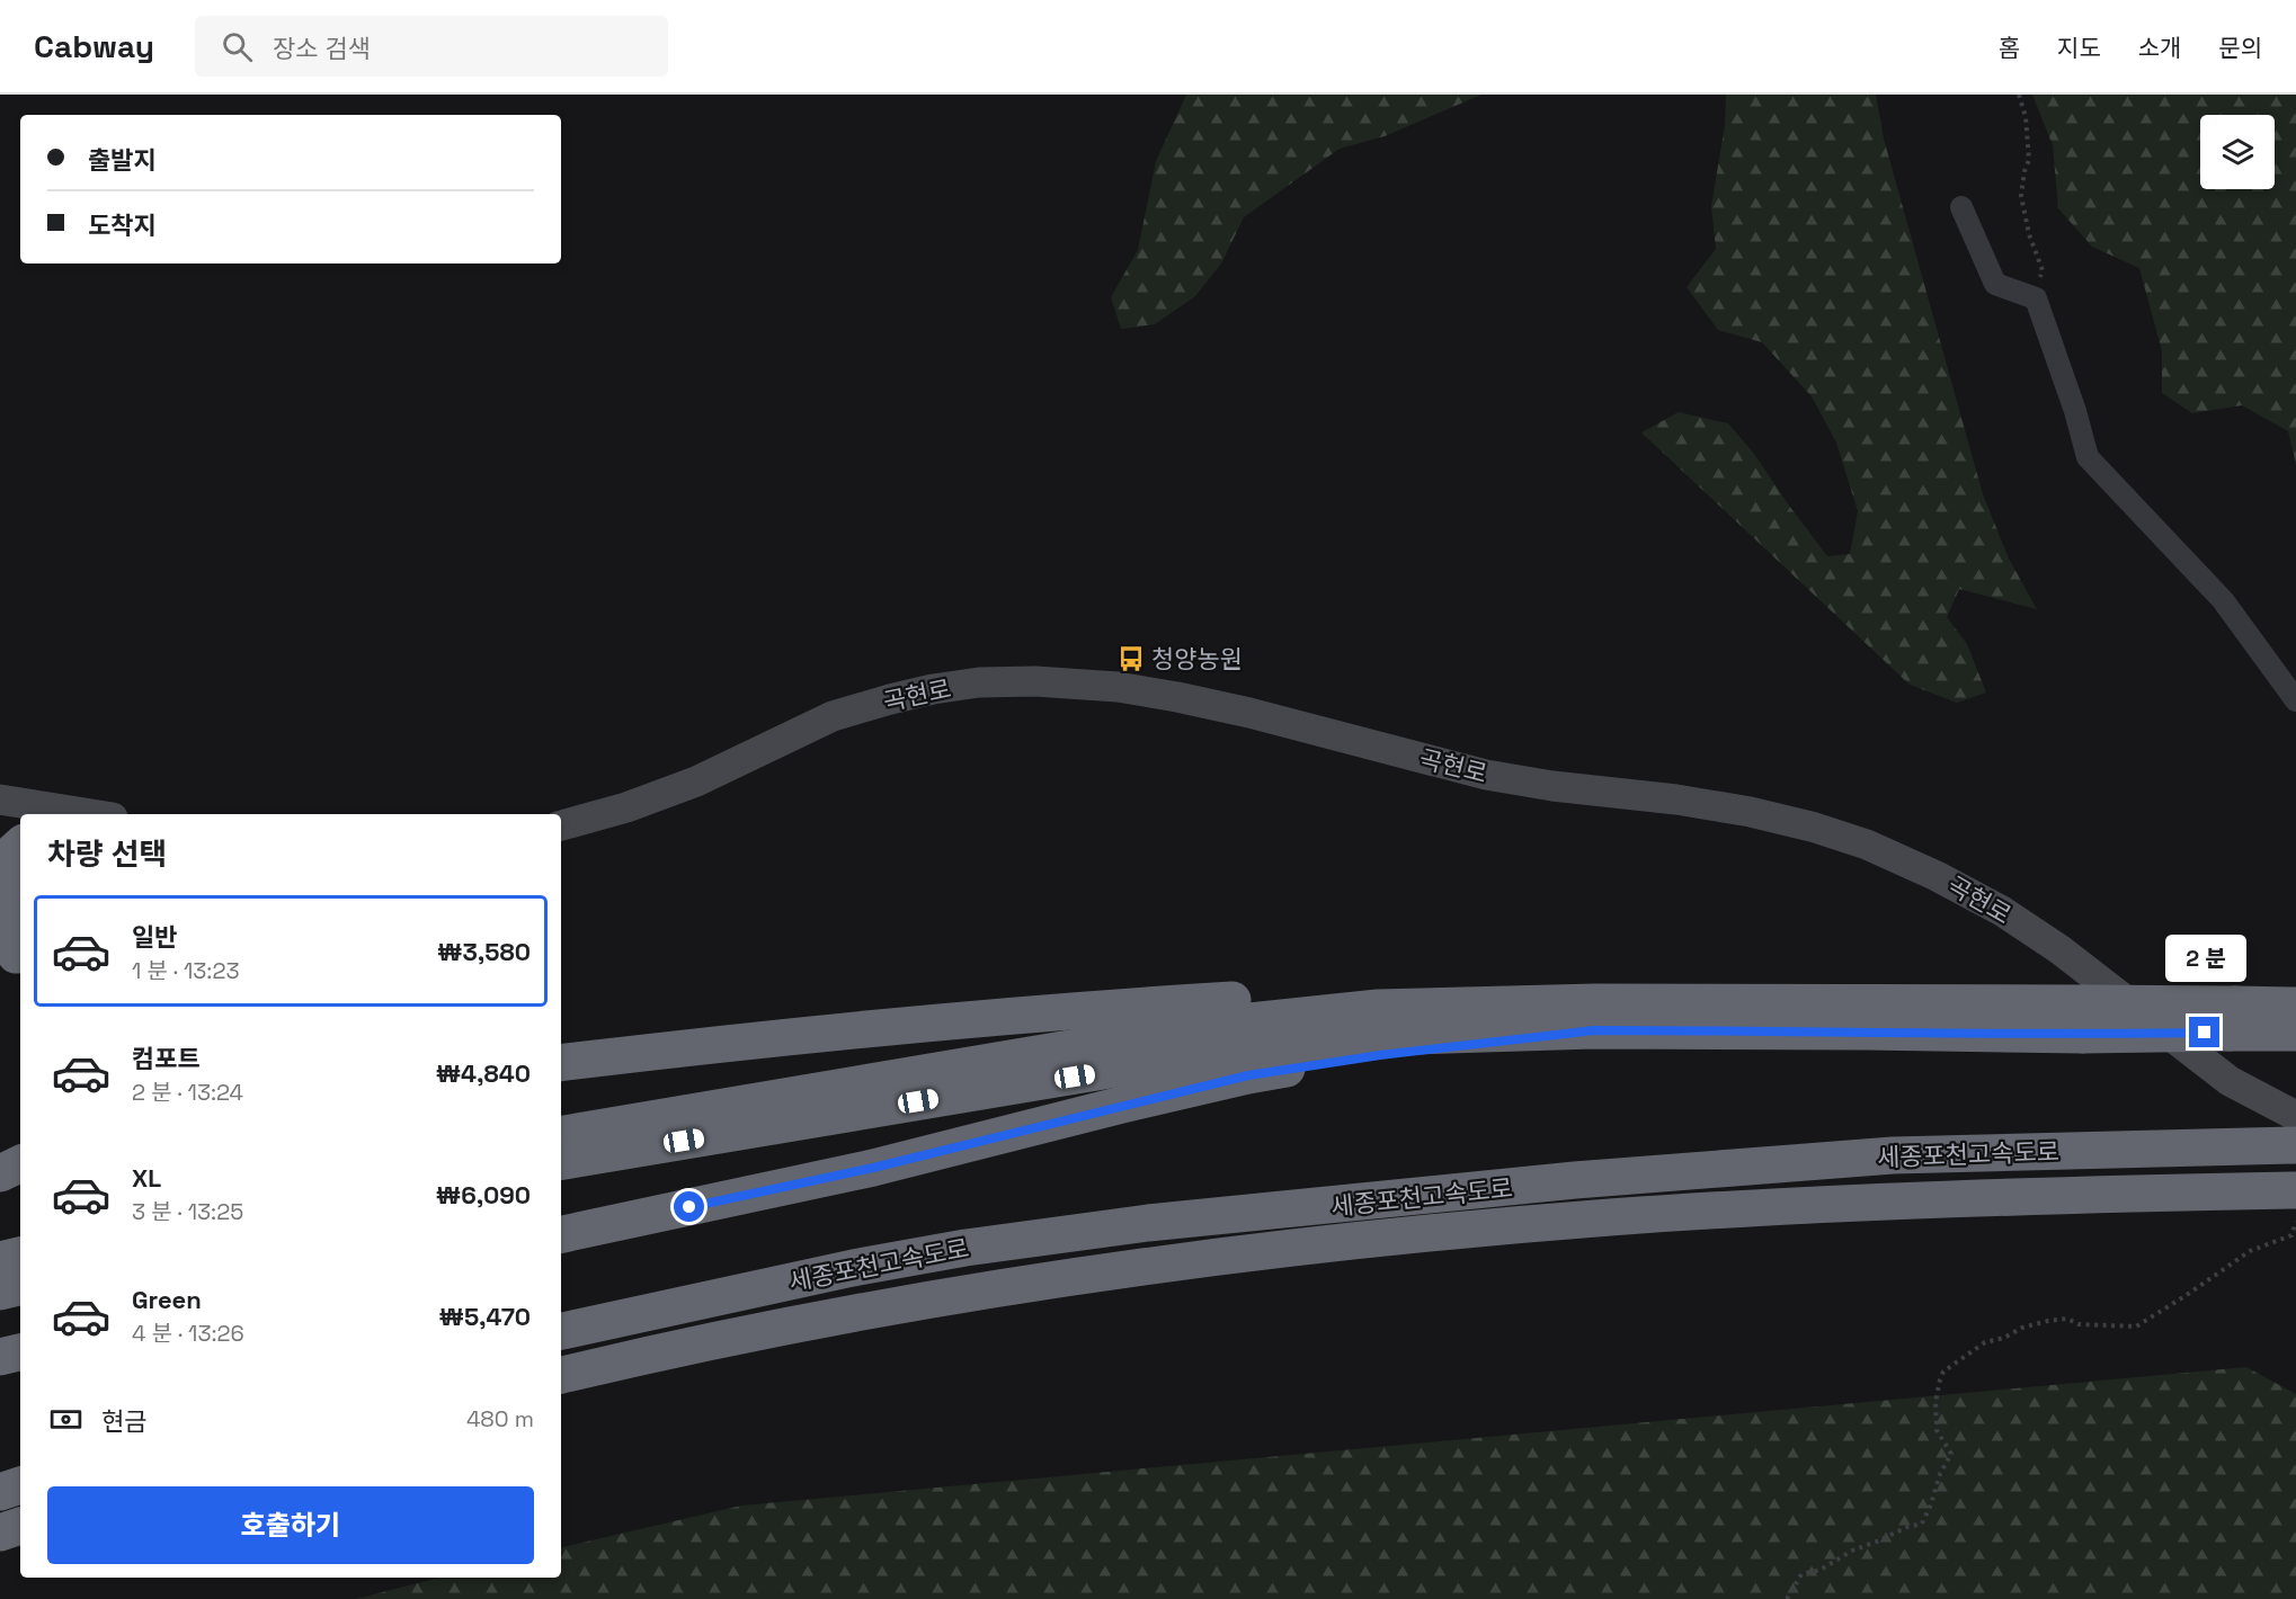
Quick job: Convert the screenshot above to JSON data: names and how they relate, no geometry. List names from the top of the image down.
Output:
{
  "streets": {
    "highway": ["세종포천고속도로"],
    "main road": ["곡현로"]
  },
  "places": {
    "bus stop": ["청양농원"]
  },
  "page": {
    "header": "Cabway",
    "search": "장소 검색",
    "nav": [
      "홈",
      "지도",
      "소개",
      "문의"
    ],
    "banner": ["출발지", "도착지"],
    "heading": "차량 선택",
    "list": [
      {
        "name": "일반",
        "note": "1 분 · 13:23",
        "value": "₩3,580"
      },
      {
        "name": "컴포트",
        "note": "2 분 · 13:24",
        "value": "₩4,840"
      },
      {
        "name": "XL",
        "note": "3 분 · 13:25",
        "value": "₩6,090"
      },
      {
        "name": "Green",
        "note": "4 분 · 13:26",
        "value": "₩5,470"
      }
    ],
    "bubble": "2 분",
    "pay": ["현금", "480 m"],
    "buttons": "호출하기"
  }
}
